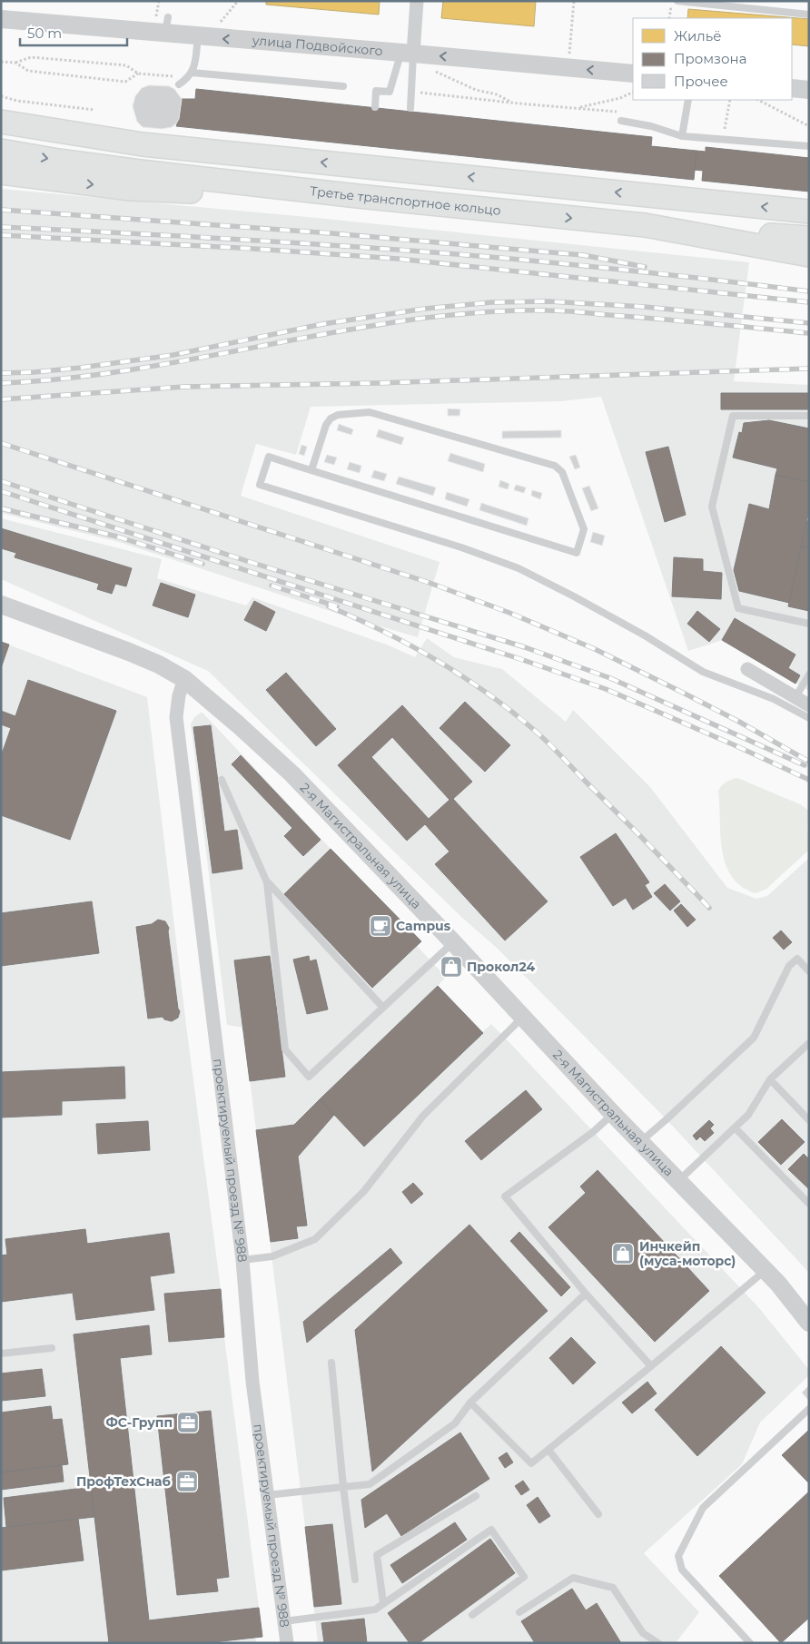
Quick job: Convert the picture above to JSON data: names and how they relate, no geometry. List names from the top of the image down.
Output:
{
  "streets": {
    "main road": ["Третье транспортное кольцо"],
    "street": ["улица Подвойского", "2-я Магистральная улица", "проектируемый проезд № 988"]
  },
  "crossings": [
    ["2-я Магистральная улица", "проектируемый проезд № 988"]
  ],
  "one_way": ["улица Подвойского"],
  "places": {
    "cafe": ["Campus"],
    "shop": ["Прокол24", "Инчкейп (муса-моторс)"],
    "office": ["ФС-Групп", "ПрофТехСнаб"]
  },
  "legend": ["Жильё", "Промзона", "Прочее"],
  "scale_bar": "50 m"
}
